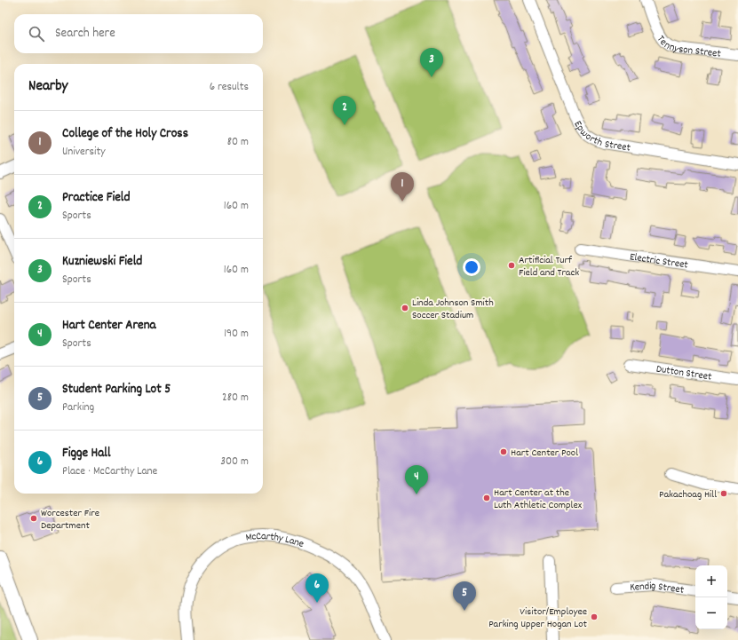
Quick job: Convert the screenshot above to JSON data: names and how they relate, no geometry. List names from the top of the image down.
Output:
{
  "streets": {
    "street": [
      "Tennyson Street",
      "Epworth Street",
      "Electric Street",
      "Dutton Street",
      "McCarthy Lane",
      "Kendig Street"
    ]
  },
  "places": [
    "Artificial Turf Field and Track",
    "Linda Johnson Smith Soccer Stadium",
    "Hart Center Pool",
    "Pakachoag Hill",
    "Hart Center at the Luth Athletic Complex",
    "Worcester Fire Department",
    "Visitor/Employee Parking Upper Hogan Lot"
  ],
  "page": {
    "search": "Search here",
    "pins": [
      "3",
      "2",
      "1",
      "4",
      "6",
      "5"
    ],
    "heading": ["Nearby", "6 results"],
    "list": [
      {
        "mark": "1",
        "name": "College of the Holy Cross",
        "note": "University",
        "value": "80 m"
      },
      {
        "mark": "2",
        "name": "Practice Field",
        "note": "Sports",
        "value": "160 m"
      },
      {
        "mark": "3",
        "name": "Kuzniewski Field",
        "note": "Sports",
        "value": "160 m"
      },
      {
        "mark": "4",
        "name": "Hart Center Arena",
        "note": "Sports",
        "value": "190 m"
      },
      {
        "mark": "5",
        "name": "Student Parking Lot 5",
        "note": "Parking",
        "value": "280 m"
      },
      {
        "mark": "6",
        "name": "Figge Hall",
        "note": "Place · McCarthy Lane",
        "value": "300 m"
      }
    ],
    "map_buttons": ["+", "−"]
  }
}
